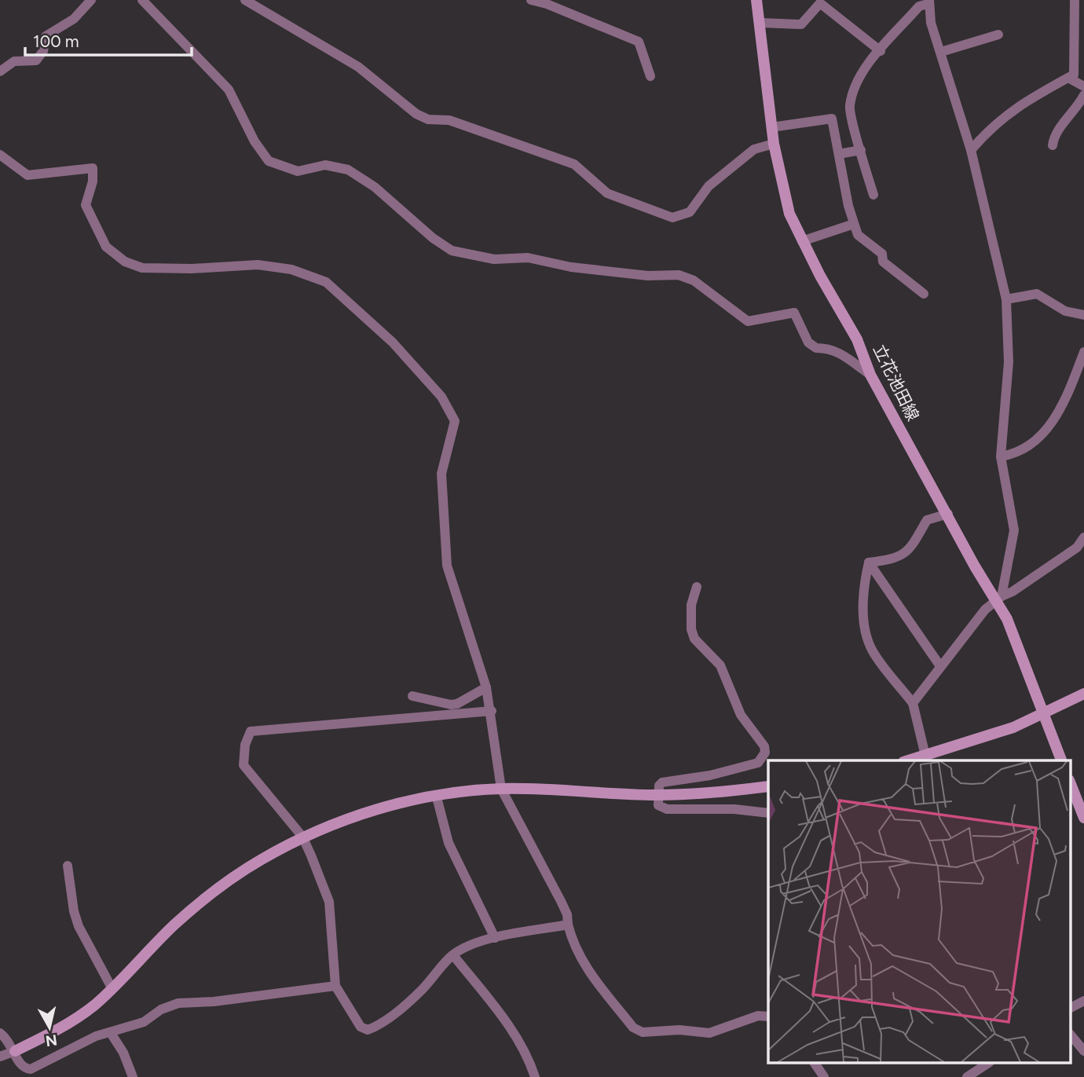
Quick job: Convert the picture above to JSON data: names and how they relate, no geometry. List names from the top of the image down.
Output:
{
  "streets": {
    "street": ["立花池田線"]
  },
  "scale_bar": "100 m",
  "north": "bottom"
}
